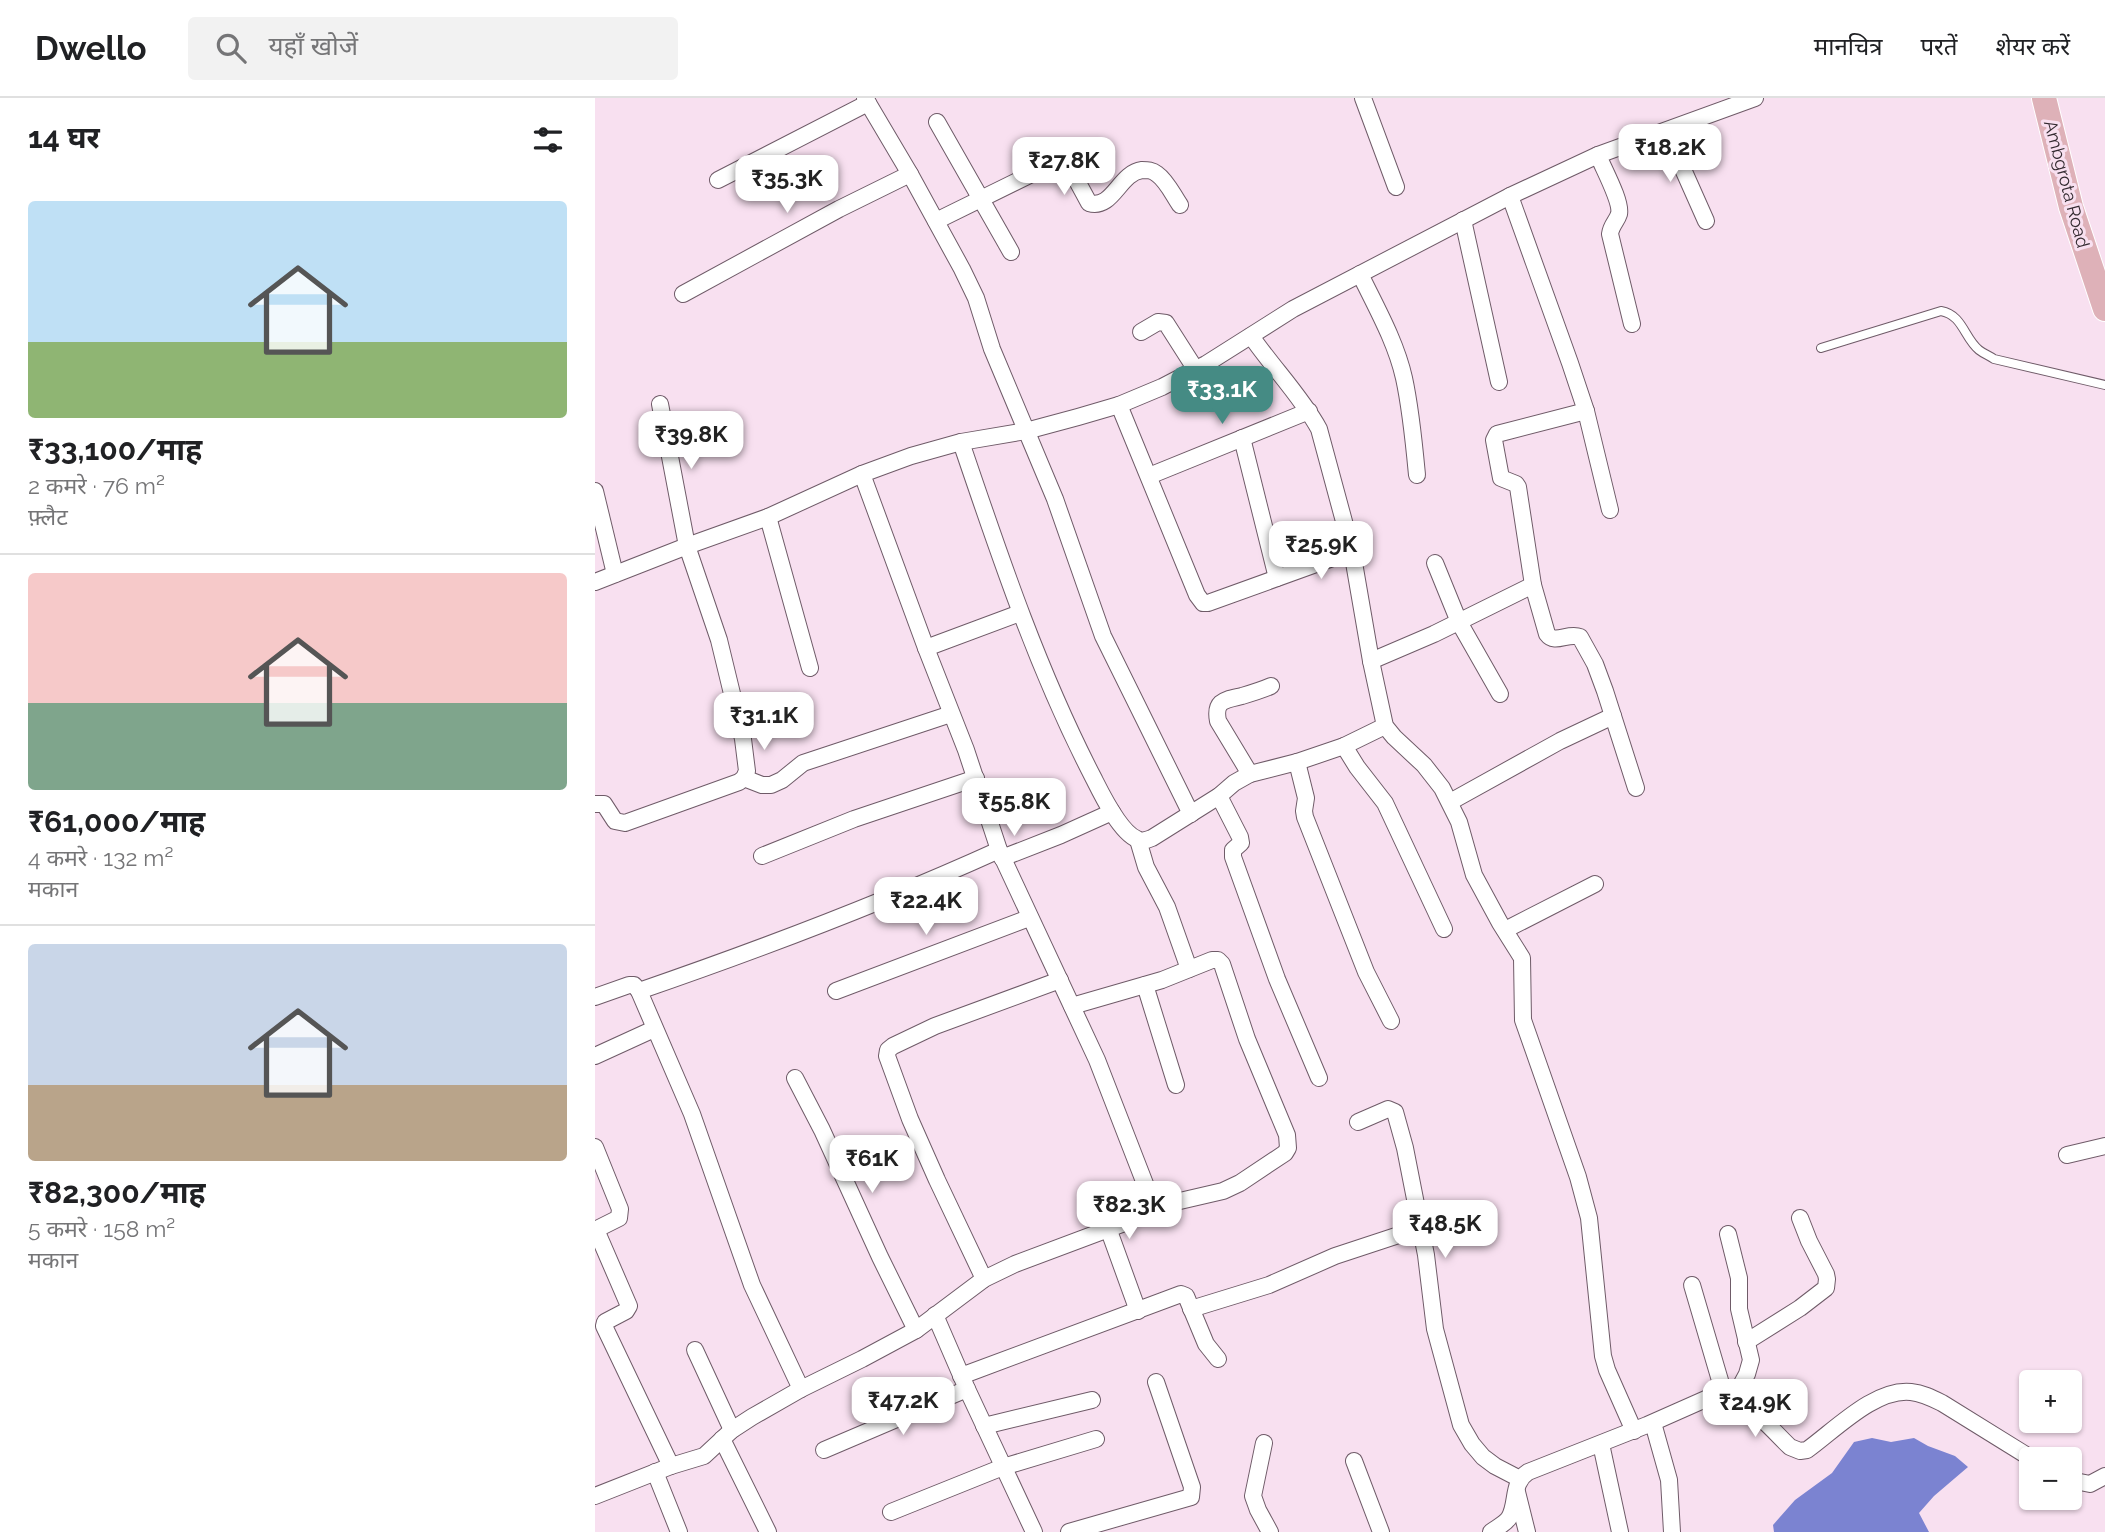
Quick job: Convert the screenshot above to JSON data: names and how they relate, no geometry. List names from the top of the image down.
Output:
{
  "streets": {
    "main road": ["Ambgrota Road"]
  },
  "page": {
    "header": "Dwello",
    "search": "यहाँ खोजें",
    "nav": ["मानचित्र", "परतें", "शेयर करें"],
    "heading": "14 घर",
    "price": [
      "₹18.2K",
      "₹27.8K",
      "₹35.3K",
      "₹33.1K",
      "₹39.8K",
      "₹25.9K",
      "₹31.1K",
      "₹55.8K",
      "₹22.4K",
      "₹61K",
      "₹82.3K",
      "₹48.5K",
      "₹47.2K",
      "₹24.9K"
    ],
    "list": [
      {
        "name": "₹33,100/माह",
        "note": "2 कमरे · 76 m² · फ़्लैट"
      },
      {
        "name": "₹61,000/माह",
        "note": "4 कमरे · 132 m² · मकान"
      },
      {
        "name": "₹82,300/माह",
        "note": "5 कमरे · 158 m² · मकान"
      }
    ],
    "map_buttons": ["+", "−"]
  }
}
